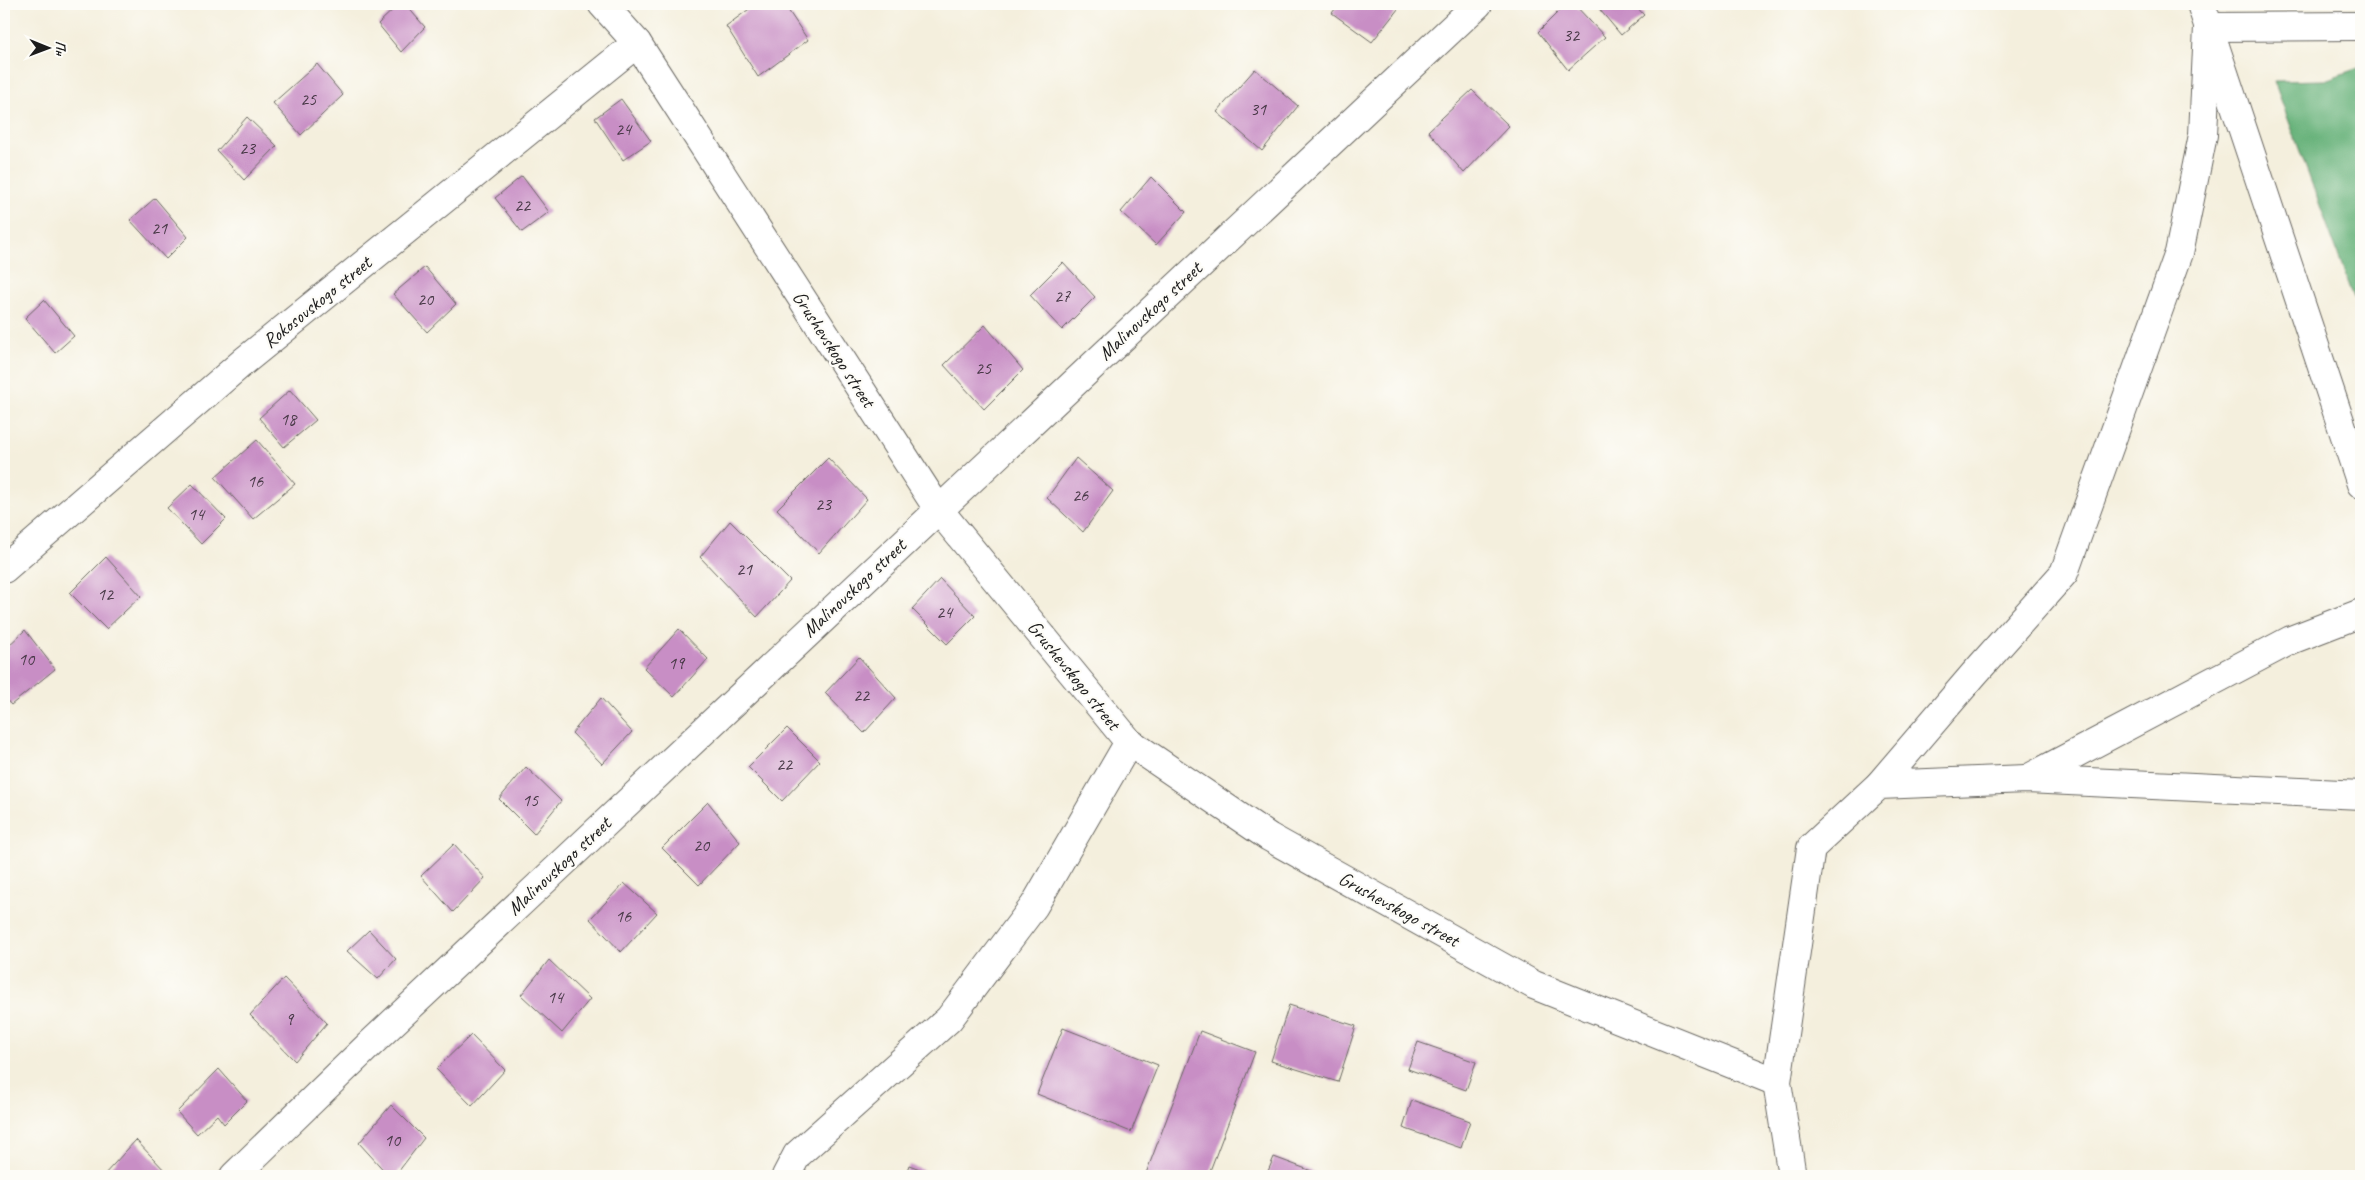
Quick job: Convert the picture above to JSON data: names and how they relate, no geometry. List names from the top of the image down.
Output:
{
  "streets": {
    "street": ["Rokosovskogo street", "Malinovskogo street", "Grushevskogo street"]
  },
  "crossings": [
    ["Rokosovskogo street", "Grushevskogo street"],
    ["Malinovskogo street", "Grushevskogo street"]
  ],
  "house_numbers": [
    "32",
    "25",
    "31",
    "24",
    "23",
    "22",
    "21",
    "27",
    "20",
    "25",
    "18",
    "16",
    "26",
    "23",
    "14",
    "21",
    "12",
    "24",
    "10",
    "19",
    "22",
    "22",
    "15",
    "20",
    "16",
    "14",
    "9",
    "10"
  ],
  "north": "right"
}
